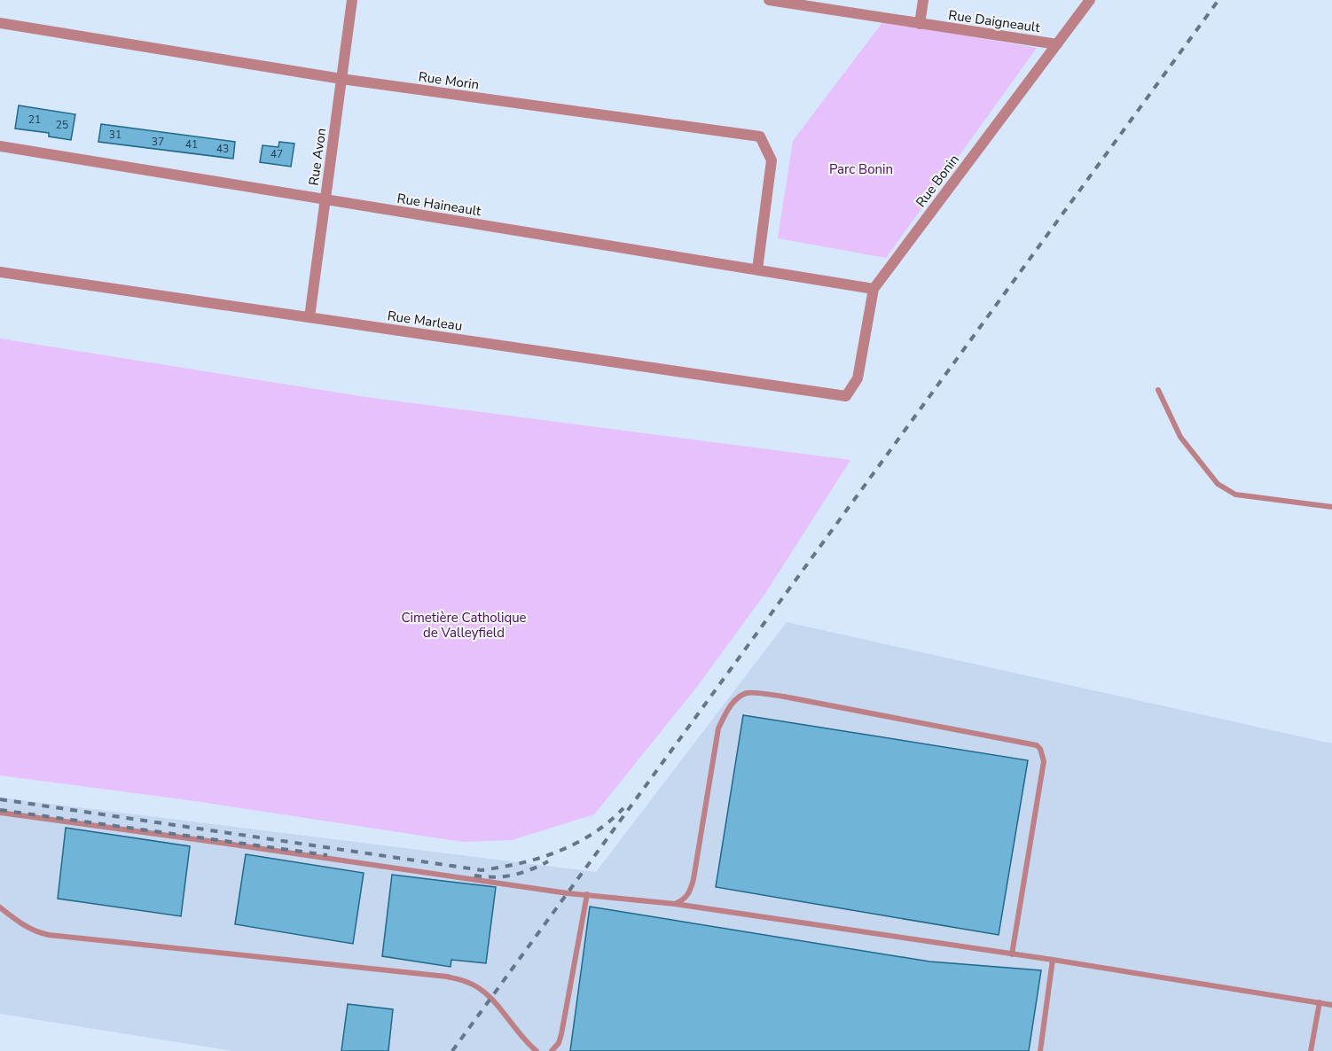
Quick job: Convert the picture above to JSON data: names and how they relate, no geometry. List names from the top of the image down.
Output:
{
  "streets": {
    "street": [
      "Rue Daigneault",
      "Rue Morin",
      "Rue Avon",
      "Rue Bonin",
      "Rue Haineault",
      "Rue Marleau"
    ]
  },
  "crossings": [
    ["Rue Daigneault", "Rue Bonin"],
    ["Rue Morin", "Rue Avon"],
    ["Rue Morin", "Rue Haineault"],
    ["Rue Avon", "Rue Haineault"],
    ["Rue Avon", "Rue Marleau"],
    ["Rue Bonin", "Rue Haineault"],
    ["Rue Bonin", "Rue Marleau"]
  ],
  "parks": ["Parc Bonin", "Cimetière Catholique de Valleyfield"],
  "house_numbers": [
    "21",
    "25",
    "31",
    "37",
    "41",
    "43",
    "47"
  ]
}
